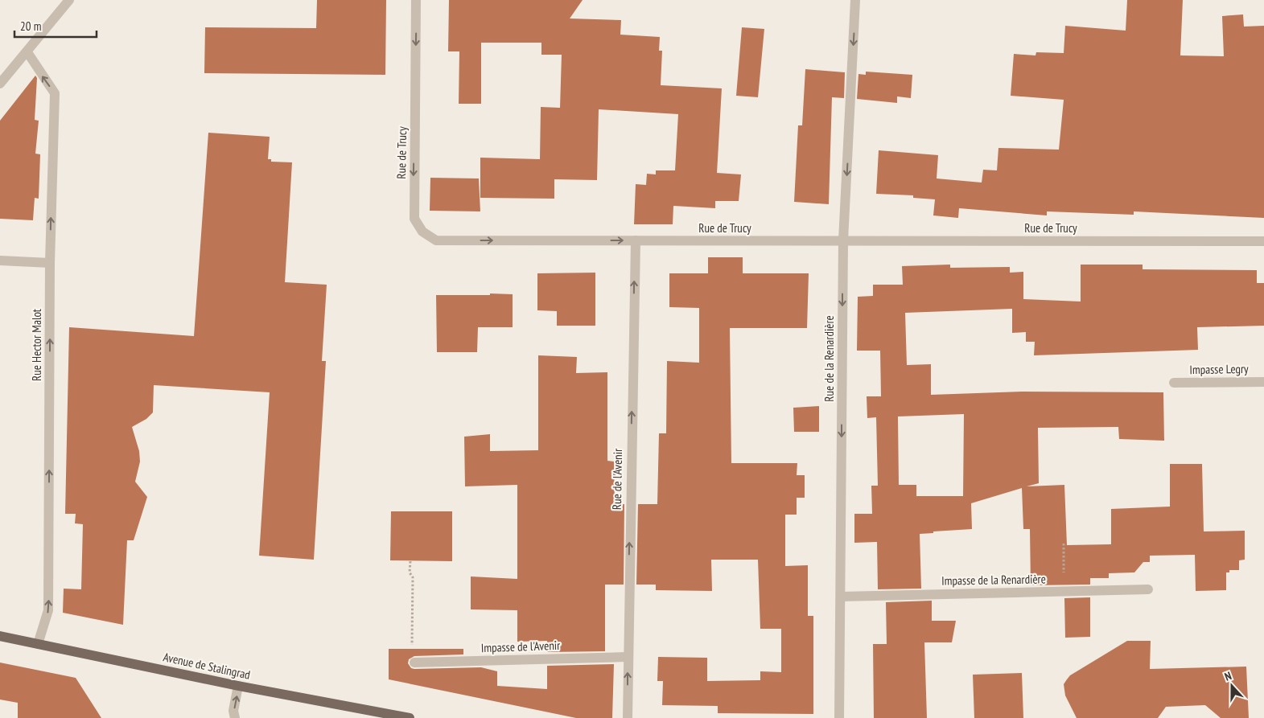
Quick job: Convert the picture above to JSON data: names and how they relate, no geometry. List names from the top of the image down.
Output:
{
  "streets": {
    "main road": ["Avenue de Stalingrad"],
    "street": [
      "Rue de Trucy",
      "Rue Hector Malot",
      "Rue de la Renardière",
      "Impasse Legry",
      "Rue de l'Avenir",
      "Impasse de la Renardière",
      "Impasse de l'Avenir"
    ]
  },
  "crossings": [
    ["Rue de Trucy", "Rue de la Renardière"],
    ["Rue de Trucy", "Rue de l'Avenir"],
    ["Rue Hector Malot", "Avenue de Stalingrad"],
    ["Rue de la Renardière", "Impasse de la Renardière"],
    ["Rue de l'Avenir", "Impasse de l'Avenir"]
  ],
  "one_way": ["Rue Hector Malot", "Rue de la Renardière", "Rue de l'Avenir"],
  "scale_bar": "20 m",
  "north": "top"
}
